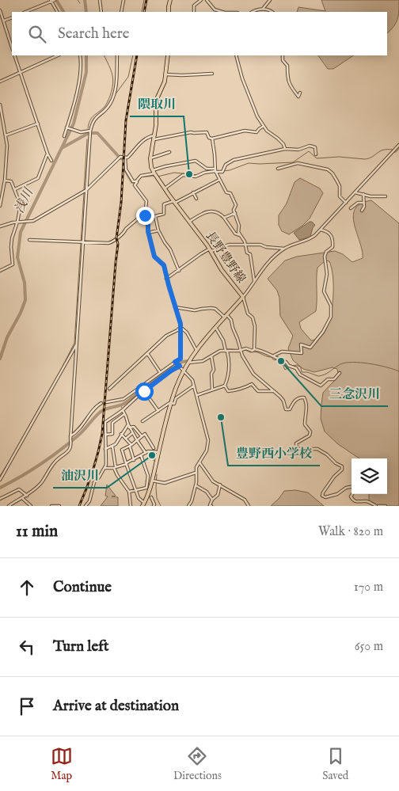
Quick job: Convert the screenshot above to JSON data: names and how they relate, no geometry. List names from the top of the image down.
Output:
{
  "streets": {
    "main road": ["長野豊野線"]
  },
  "water": ["浅川"],
  "places": [
    "隈取川",
    "三念沢川",
    "豊野西小学校",
    "油沢川"
  ],
  "page": {
    "search": "Search here",
    "heading": ["11 min", "Walk · 820 m"],
    "list": [
      ["Continue", "170 m"],
      ["Turn left", "650 m"],
      "Arrive at destination"
    ],
    "nav": ["Map", "Directions", "Saved"]
  }
}
